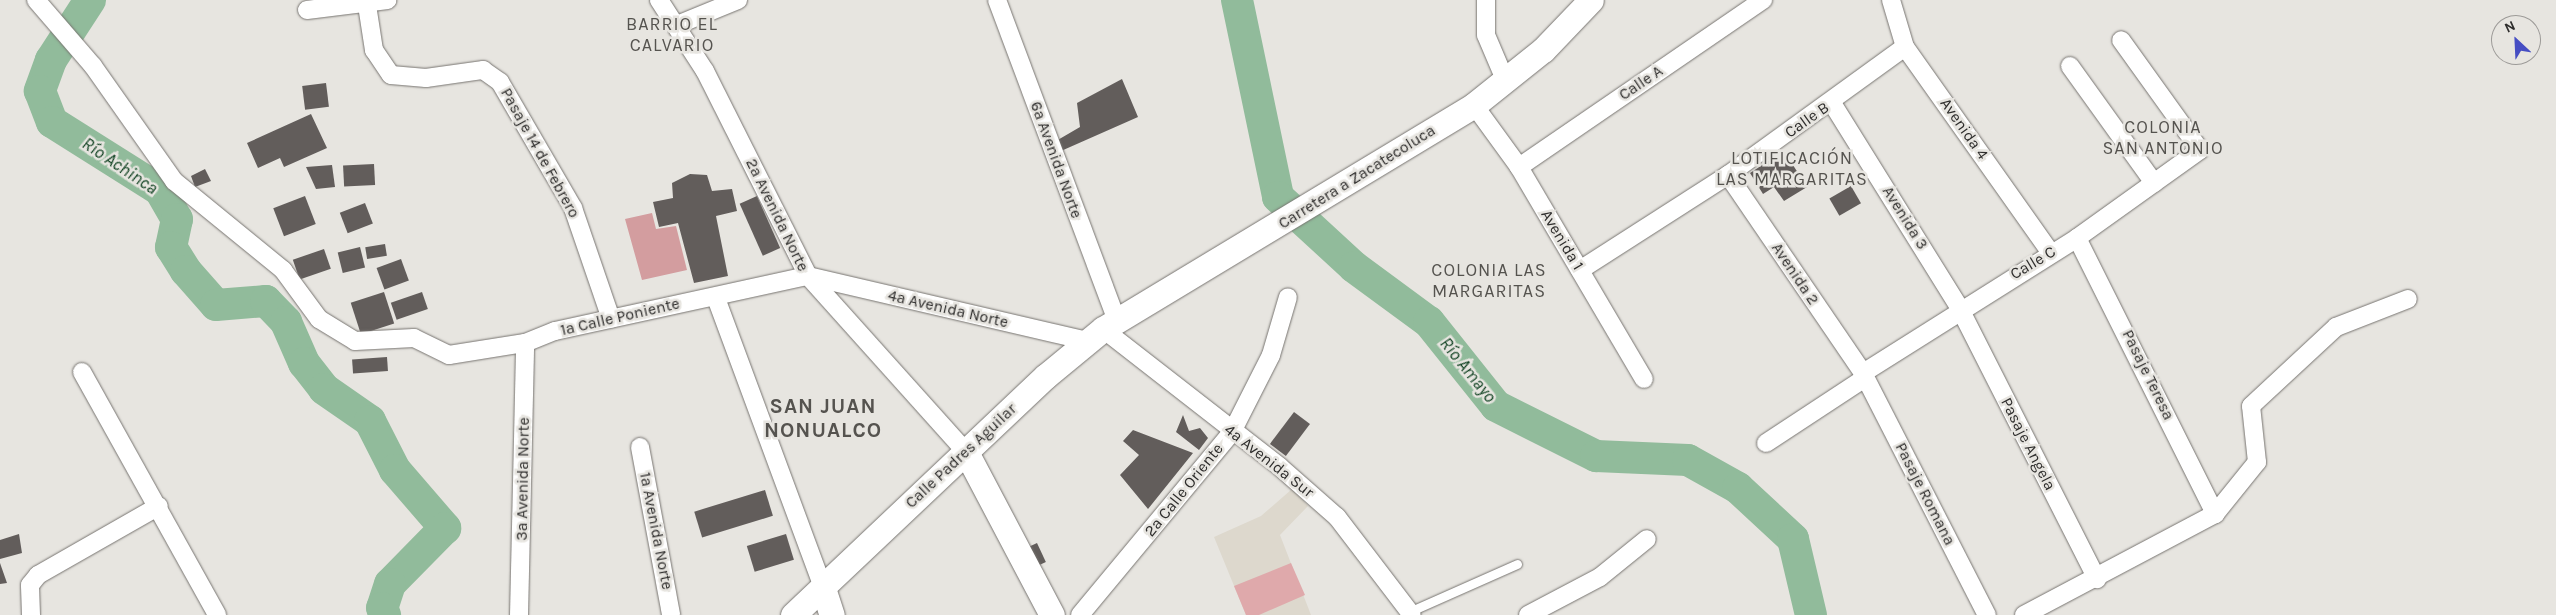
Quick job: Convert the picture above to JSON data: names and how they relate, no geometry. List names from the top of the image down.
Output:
{
  "streets": {
    "main road": ["Carretera a Zacatecoluca", "Calle Padres Aguilar"],
    "street": [
      "Calle A",
      "Calle B",
      "Avenida 4",
      "Pasaje 14 de Febrero",
      "6a Avenida Norte",
      "2a Avenida Norte",
      "Avenida 3",
      "Avenida 1",
      "Calle C",
      "Avenida 2",
      "4a Avenida Norte",
      "1a Calle Poniente",
      "Pasaje Teresa",
      "Pasaje Angela",
      "4a Avenida Sur",
      "3a Avenida Norte",
      "2a Calle Oriente",
      "Pasaje Romana",
      "1a Avenida Norte"
    ]
  },
  "crossings": [
    ["Calle A", "Avenida 1"],
    ["Calle B", "Avenida 4"],
    ["Calle B", "Avenida 3"],
    ["Calle B", "Avenida 1"],
    ["Calle B", "Avenida 2"],
    ["Avenida 4", "Calle C"],
    ["Pasaje 14 de Febrero", "1a Calle Poniente"],
    ["6a Avenida Norte", "Carretera a Zacatecoluca"],
    ["6a Avenida Norte", "4a Avenida Norte"],
    ["6a Avenida Norte", "Calle Padres Aguilar"],
    ["6a Avenida Norte", "4a Avenida Sur"],
    ["Carretera a Zacatecoluca", "Avenida 1"],
    ["Carretera a Zacatecoluca", "4a Avenida Norte"],
    ["Carretera a Zacatecoluca", "Calle Padres Aguilar"],
    ["Carretera a Zacatecoluca", "4a Avenida Sur"],
    ["2a Avenida Norte", "4a Avenida Norte"],
    ["2a Avenida Norte", "1a Calle Poniente"],
    ["2a Avenida Norte", "Calle Padres Aguilar"],
    ["Avenida 3", "Calle C"],
    ["Avenida 3", "Pasaje Angela"],
    ["Calle C", "Avenida 2"],
    ["Calle C", "Pasaje Teresa"],
    ["Calle C", "Pasaje Angela"],
    ["Calle C", "Pasaje Romana"],
    ["Avenida 2", "Pasaje Romana"],
    ["4a Avenida Norte", "1a Calle Poniente"],
    ["4a Avenida Norte", "Calle Padres Aguilar"],
    ["4a Avenida Norte", "4a Avenida Sur"],
    ["1a Calle Poniente", "3a Avenida Norte"],
    ["Calle Padres Aguilar", "4a Avenida Sur"],
    ["4a Avenida Sur", "2a Calle Oriente"]
  ],
  "districts": [
    "BARRIO EL CALVARIO",
    "COLONIA SAN ANTONIO",
    "LOTIFICACIÓN LAS MARGARITAS",
    "COLONIA LAS MARGARITAS",
    "SAN JUAN NONUALCO"
  ],
  "water": ["Río Achinca", "Río Amayo"],
  "north": "top left"
}
